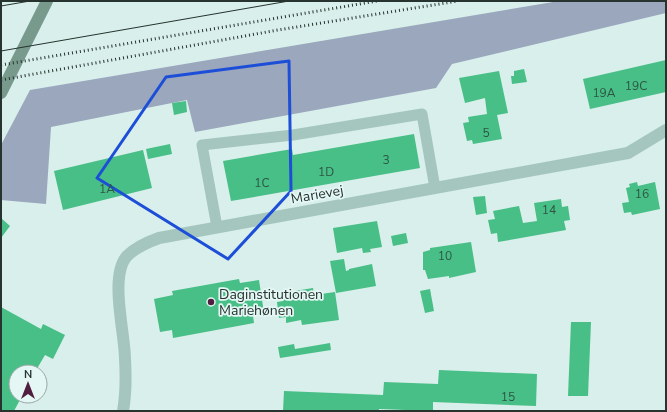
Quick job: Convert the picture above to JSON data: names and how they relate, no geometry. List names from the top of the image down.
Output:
{
  "streets": {
    "street": ["Marievej"]
  },
  "places": ["Daginstitutionen Mariehønen"],
  "house_numbers": [
    "19C",
    "19A",
    "5",
    "3",
    "1D",
    "1C",
    "1A",
    "16",
    "14",
    "10",
    "15"
  ],
  "north": "top"
}
